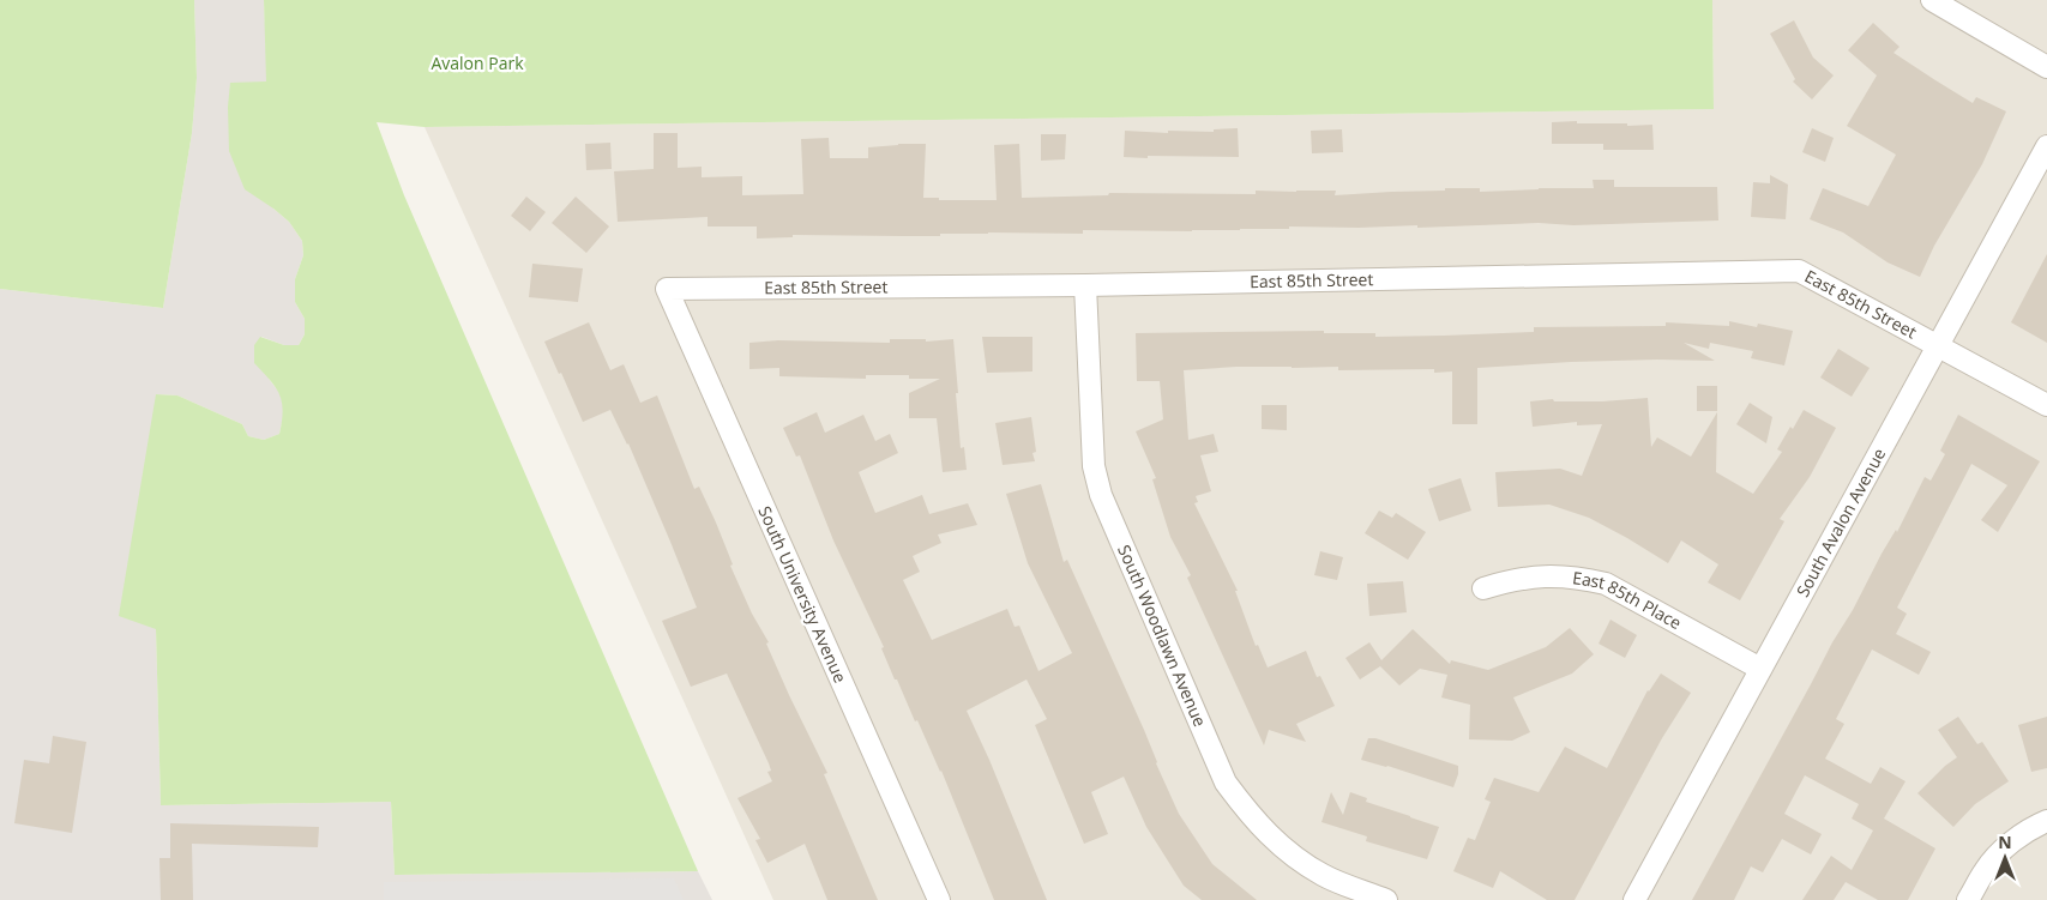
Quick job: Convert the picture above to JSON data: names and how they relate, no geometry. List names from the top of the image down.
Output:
{
  "streets": {
    "street": [
      "East 85th Street",
      "South Avalon Avenue",
      "South University Avenue",
      "East 85th Place",
      "South Woodlawn Avenue"
    ]
  },
  "crossings": [
    ["East 85th Street", "South Avalon Avenue"],
    ["East 85th Street", "South University Avenue"],
    ["East 85th Street", "South Woodlawn Avenue"],
    ["South Avalon Avenue", "East 85th Place"]
  ],
  "parks": ["Avalon Park"],
  "north": "top"
}
